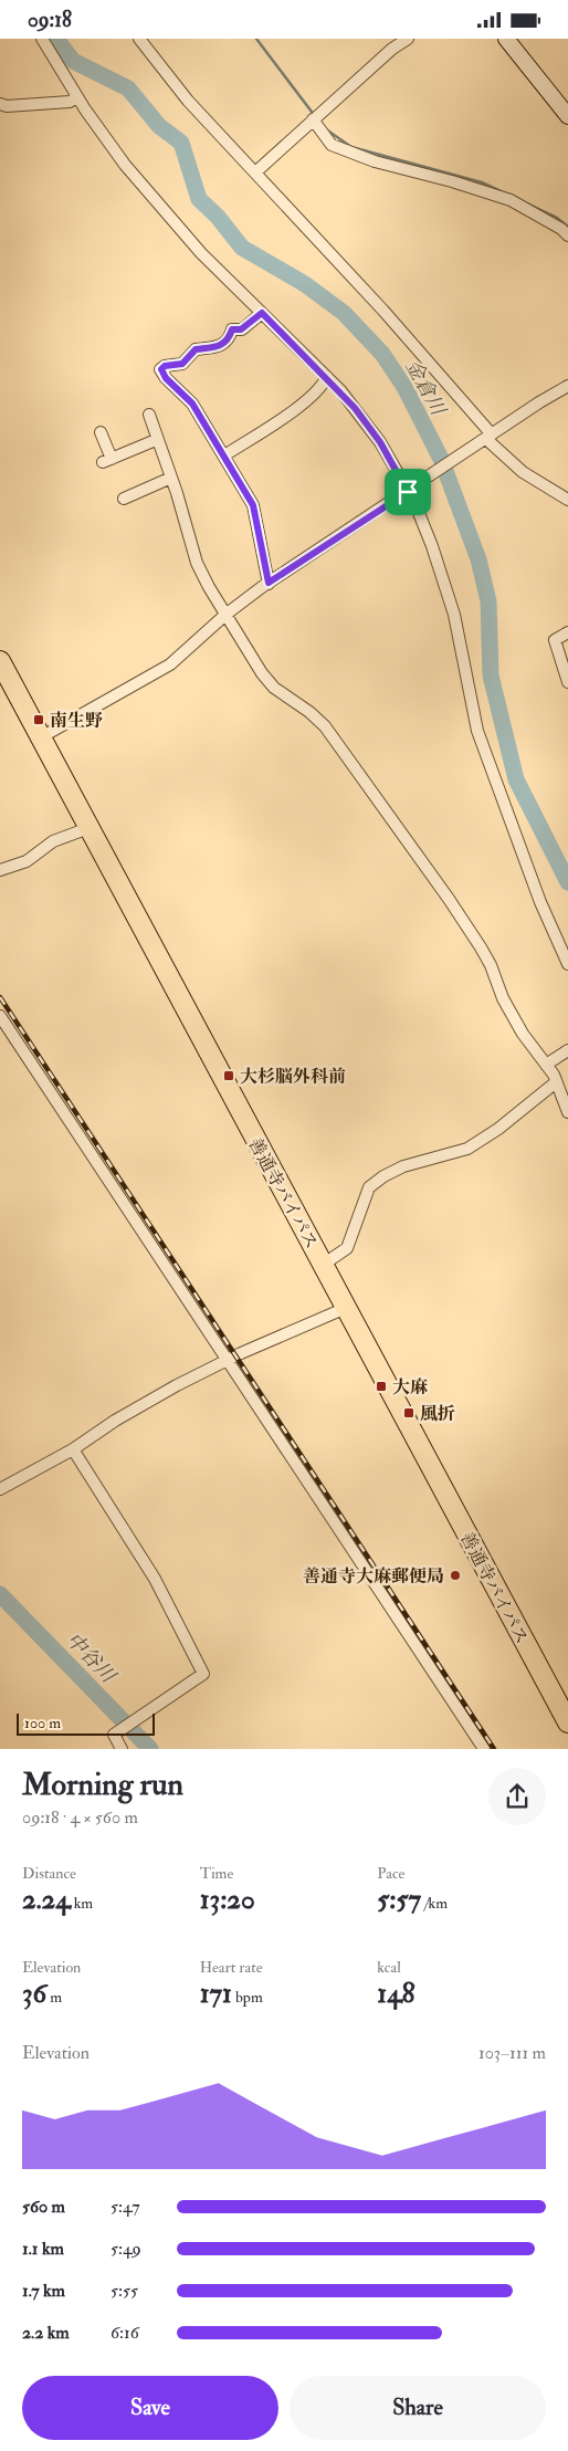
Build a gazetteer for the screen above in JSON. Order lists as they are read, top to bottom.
{
  "streets": {
    "highway": ["善通寺バイパス"]
  },
  "water": ["金倉川", "中谷川"],
  "places": {
    "transit": [
      "南生野",
      "大杉脳外科前",
      "大麻",
      "風折"
    ],
    "other": ["善通寺大麻郵便局"]
  },
  "scale_bar": "100 m",
  "page": {
    "status": "09:18",
    "scale": "100 m",
    "heading": ["Morning run", "09:18 · 4 × 560 m"],
    "stats": [
      ["Distance", "2.24 km"],
      ["Time", "13:20"],
      ["Pace", "5:57 /km"],
      ["Elevation", "36 m"],
      ["Heart rate", "171 bpm"],
      ["kcal", "148"]
    ],
    "chart": ["Elevation", "103–111 m"],
    "list": [
      {
        "name": "560 m",
        "note": "5:47"
      },
      {
        "name": "1.1 km",
        "note": "5:49"
      },
      {
        "name": "1.7 km",
        "note": "5:55"
      },
      {
        "name": "2.2 km",
        "note": "6:16"
      }
    ],
    "buttons": ["Save", "Share"]
  }
}
